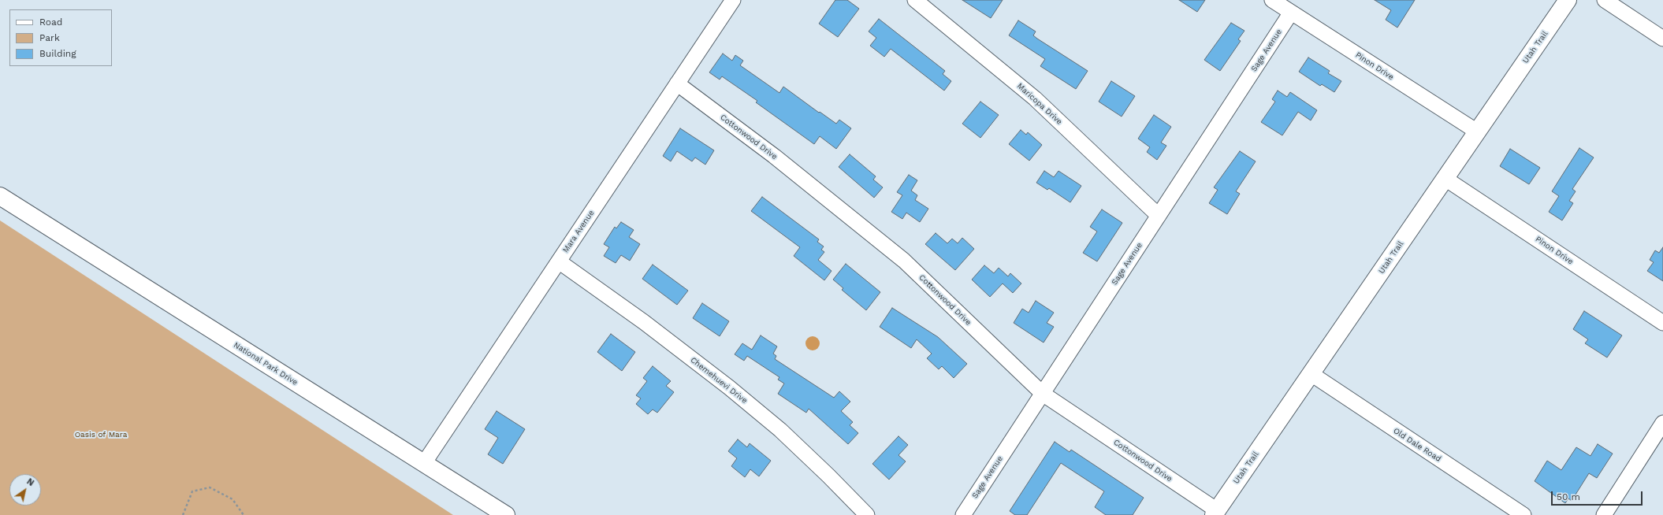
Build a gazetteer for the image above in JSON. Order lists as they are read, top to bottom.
{
  "streets": {
    "street": [
      "Utah Trail",
      "Sage Avenue",
      "Pinon Drive",
      "Maricopa Drive",
      "Cottonwood Drive",
      "Mara Avenue",
      "National Park Drive",
      "Chemehuevi Drive",
      "Old Dale Road"
    ]
  },
  "crossings": [
    ["Utah Trail", "Pinon Drive"],
    ["Utah Trail", "Cottonwood Drive"],
    ["Utah Trail", "Old Dale Road"],
    ["Sage Avenue", "Pinon Drive"],
    ["Sage Avenue", "Maricopa Drive"],
    ["Sage Avenue", "Cottonwood Drive"],
    ["Cottonwood Drive", "Mara Avenue"],
    ["Mara Avenue", "National Park Drive"],
    ["Mara Avenue", "Chemehuevi Drive"]
  ],
  "parks": ["Oasis of Mara"],
  "legend": ["Road", "Park", "Building"],
  "scale_bar": "50 m",
  "north": "top right"
}
